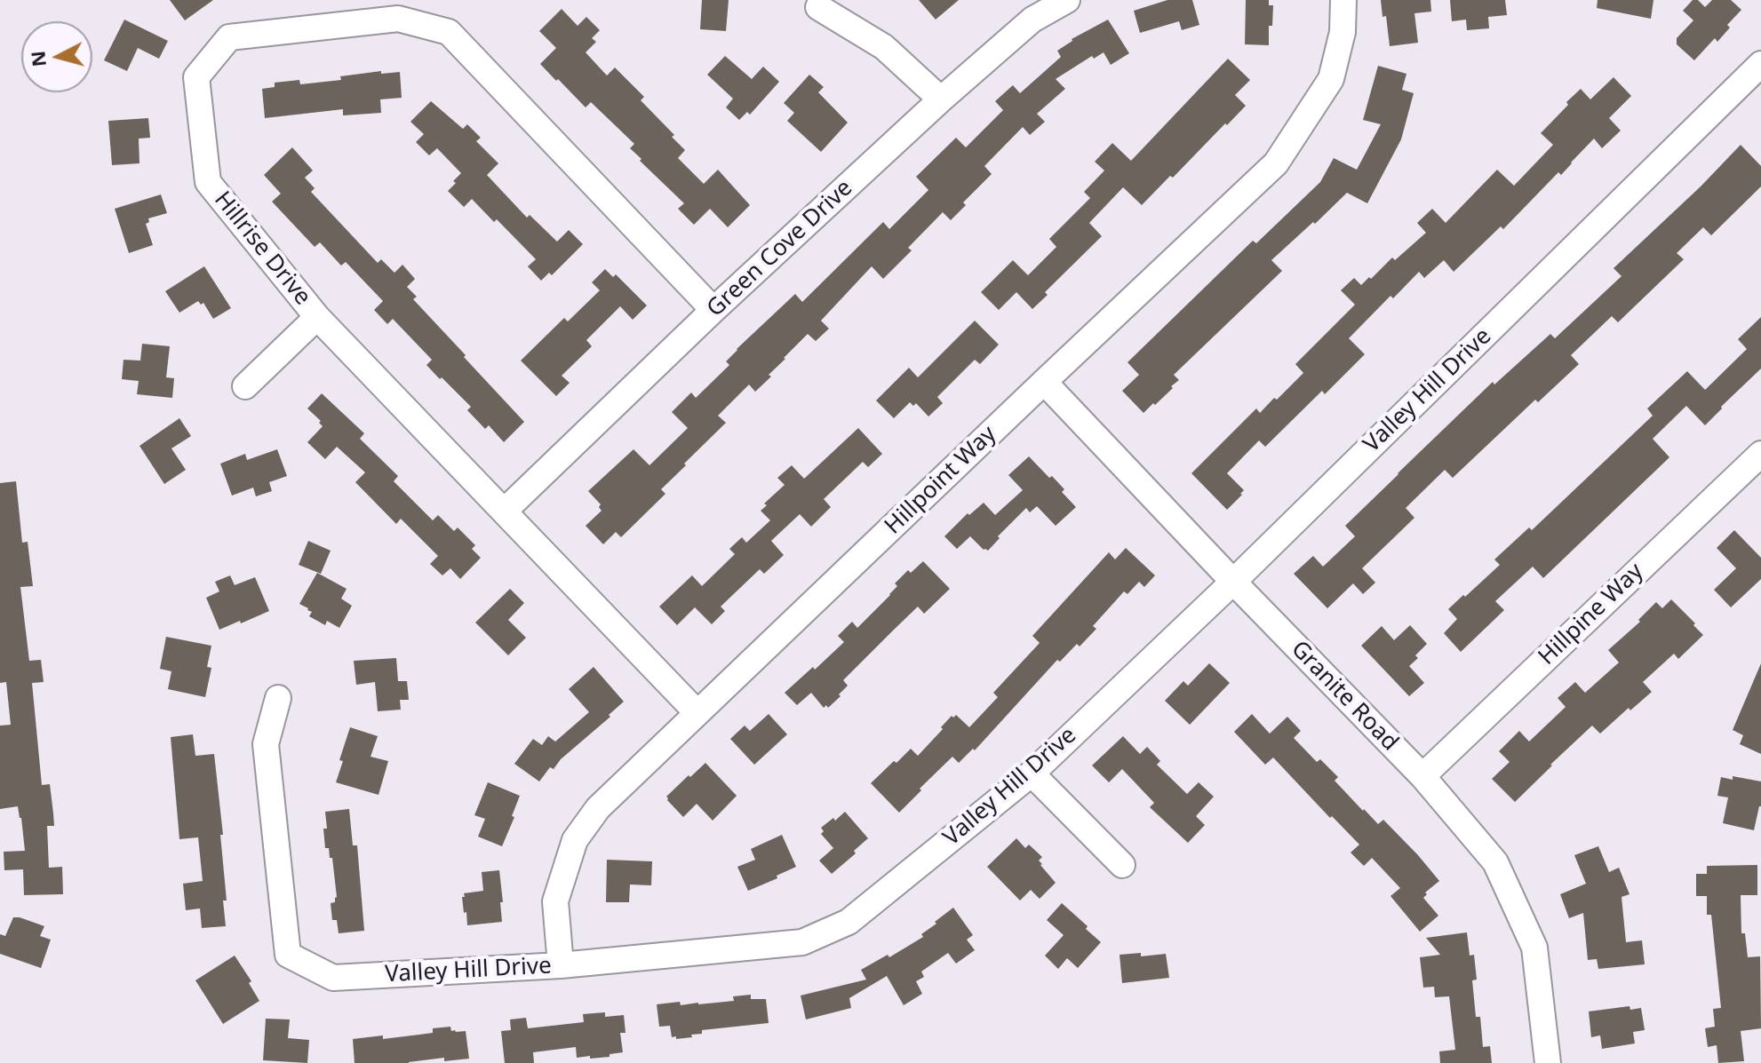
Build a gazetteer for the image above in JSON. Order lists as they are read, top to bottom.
{
  "streets": {
    "street": [
      "Hillrise Drive",
      "Green Cove Drive",
      "Valley Hill Drive",
      "Hillpoint Way",
      "Hillpine Way",
      "Granite Road"
    ]
  },
  "crossings": [
    ["Hillrise Drive", "Green Cove Drive"],
    ["Hillrise Drive", "Hillpoint Way"],
    ["Valley Hill Drive", "Hillpoint Way"],
    ["Valley Hill Drive", "Granite Road"],
    ["Hillpoint Way", "Granite Road"],
    ["Hillpine Way", "Granite Road"]
  ],
  "north": "left"
}
